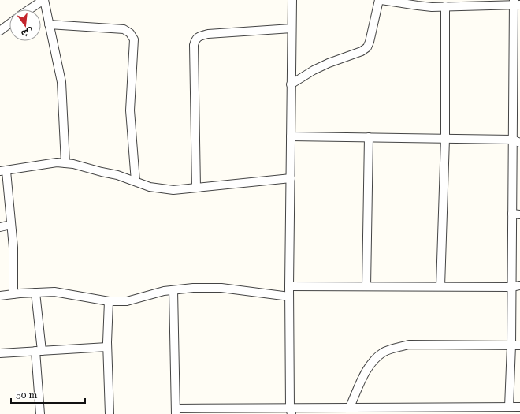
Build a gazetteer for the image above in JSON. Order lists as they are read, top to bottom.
{
  "scale_bar": "50 m",
  "north": "bottom"
}
